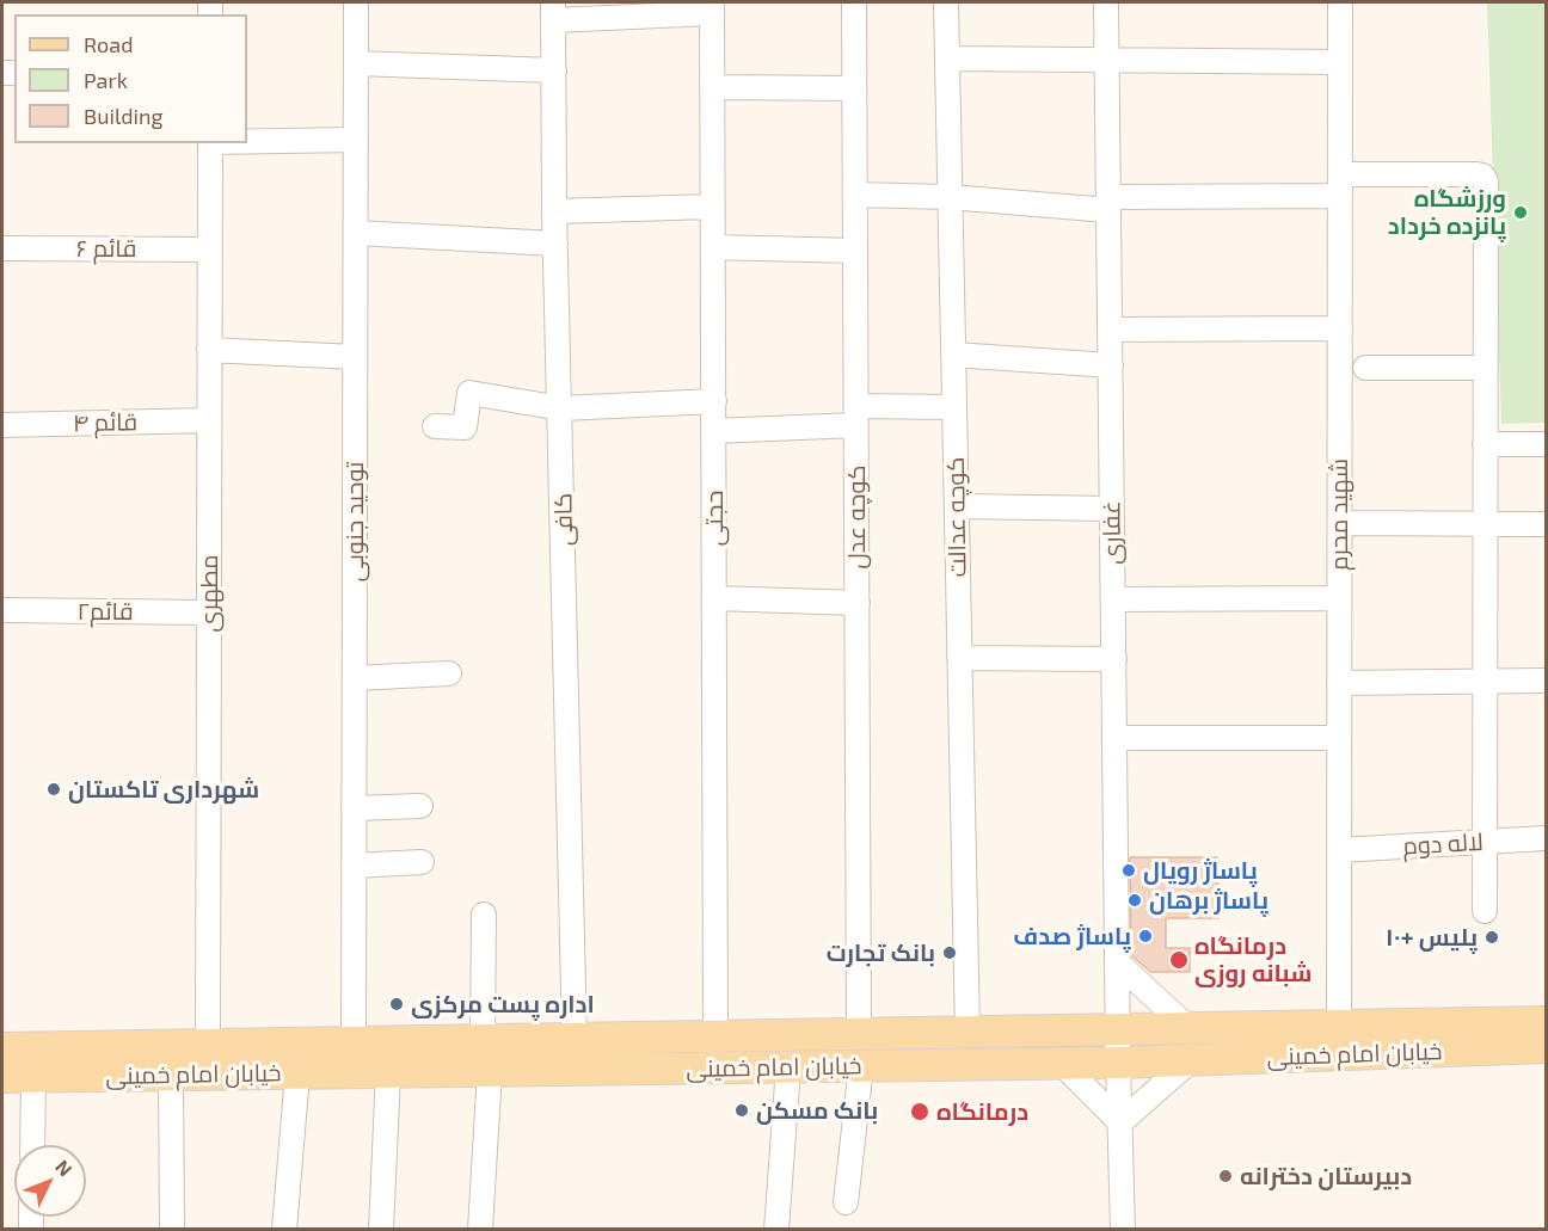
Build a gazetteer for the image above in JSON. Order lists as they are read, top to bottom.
{
  "streets": {
    "main road": ["خیابان امام خمینی"],
    "street": [
      "قائم ۶",
      "قائم ۴",
      "شهید محرم",
      "کوچه عدل",
      "کوچه عدالت",
      "حجتی",
      "کافی",
      "توحید جنوبی",
      "غفاری",
      "مطهری",
      "قائم۲",
      "لاله دوم"
    ]
  },
  "crossings": [
    ["قائم ۶", "مطهری"],
    ["قائم ۴", "مطهری"],
    ["شهید محرم", "لاله دوم"],
    ["شهید محرم", "خیابان امام خمینی"],
    ["کوچه عدل", "خیابان امام خمینی"],
    ["کوچه عدالت", "خیابان امام خمینی"],
    ["حجتی", "خیابان امام خمینی"],
    ["کافی", "خیابان امام خمینی"],
    ["توحید جنوبی", "خیابان امام خمینی"],
    ["غفاری", "خیابان امام خمینی"],
    ["مطهری", "قائم۲"],
    ["مطهری", "خیابان امام خمینی"]
  ],
  "places": [
    "ورزشگاه پانزده خرداد",
    "شهرداری تاکستان",
    "پاساژ رویال",
    "پاساژ برهان",
    "پاساژ صدف",
    "پلیس +۱۰",
    "بانک تجارت",
    "درمانگاه شبانه روزی",
    "اداره پست مرکزی",
    "بانک مسکن",
    "درمانگاه",
    "دبیرستان دخترانه"
  ],
  "legend": ["Road", "Park", "Building"],
  "north": "top right"
}
